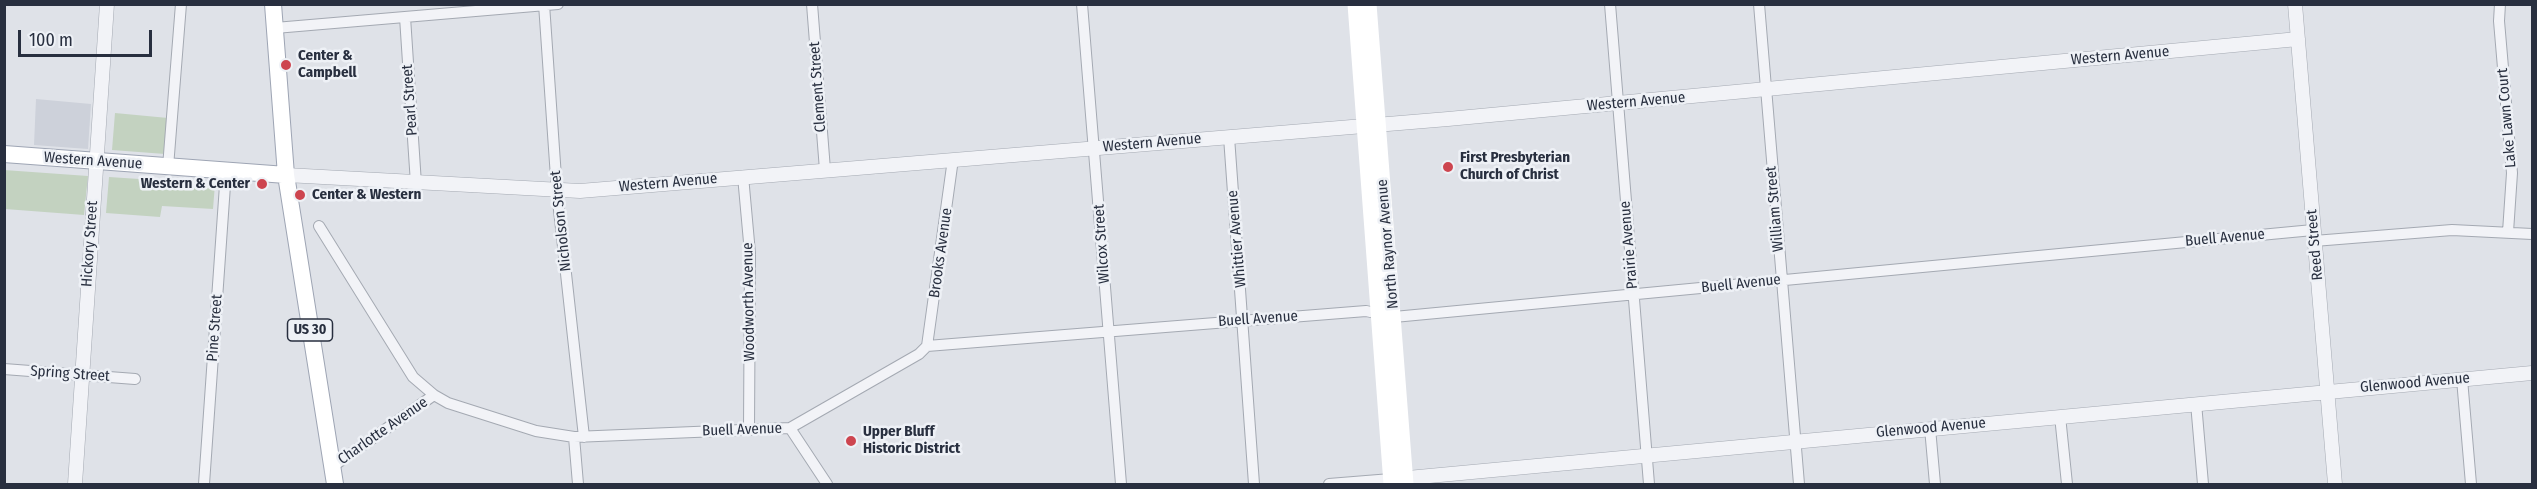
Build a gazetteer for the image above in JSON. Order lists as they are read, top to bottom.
{
  "streets": {
    "main road": ["Western Avenue", "North Raynor Avenue", "US 30"],
    "street": [
      "Clement Street",
      "Pearl Street",
      "Lake Lawn Court",
      "William Street",
      "Nicholson Street",
      "Buell Avenue",
      "Whittier Avenue",
      "Hickory Street",
      "Wilcox Street",
      "Prairie Avenue",
      "Reed Street",
      "Brooks Avenue",
      "Woodworth Avenue",
      "Pine Street",
      "Spring Street",
      "Glenwood Avenue",
      "Charlotte Avenue"
    ]
  },
  "crossings": [
    ["Western Avenue", "Clement Street"],
    ["Western Avenue", "Pearl Street"],
    ["Western Avenue", "William Street"],
    ["Western Avenue", "Nicholson Street"],
    ["Western Avenue", "Whittier Avenue"],
    ["Western Avenue", "Hickory Street"],
    ["Western Avenue", "Wilcox Street"],
    ["Western Avenue", "North Raynor Avenue"],
    ["Western Avenue", "Prairie Avenue"],
    ["Western Avenue", "Reed Street"],
    ["Western Avenue", "Brooks Avenue"],
    ["Western Avenue", "Woodworth Avenue"],
    ["Western Avenue", "Pine Street"],
    ["Western Avenue", "US 30"],
    ["Lake Lawn Court", "Buell Avenue"],
    ["William Street", "Buell Avenue"],
    ["William Street", "Glenwood Avenue"],
    ["Nicholson Street", "Buell Avenue"],
    ["Buell Avenue", "Whittier Avenue"],
    ["Buell Avenue", "Wilcox Street"],
    ["Buell Avenue", "North Raynor Avenue"],
    ["Buell Avenue", "Prairie Avenue"],
    ["Buell Avenue", "Reed Street"],
    ["Buell Avenue", "Brooks Avenue"],
    ["Buell Avenue", "Woodworth Avenue"],
    ["Buell Avenue", "Charlotte Avenue"],
    ["Hickory Street", "Spring Street"],
    ["North Raynor Avenue", "Glenwood Avenue"],
    ["Prairie Avenue", "Glenwood Avenue"],
    ["Reed Street", "Glenwood Avenue"],
    ["US 30", "Charlotte Avenue"]
  ],
  "places": [
    "Center & Campbell",
    "First Presbyterian Church of Christ",
    "Western & Center",
    "Center & Western",
    "Upper Bluff Historic District"
  ],
  "scale_bar": "100 m"
}
